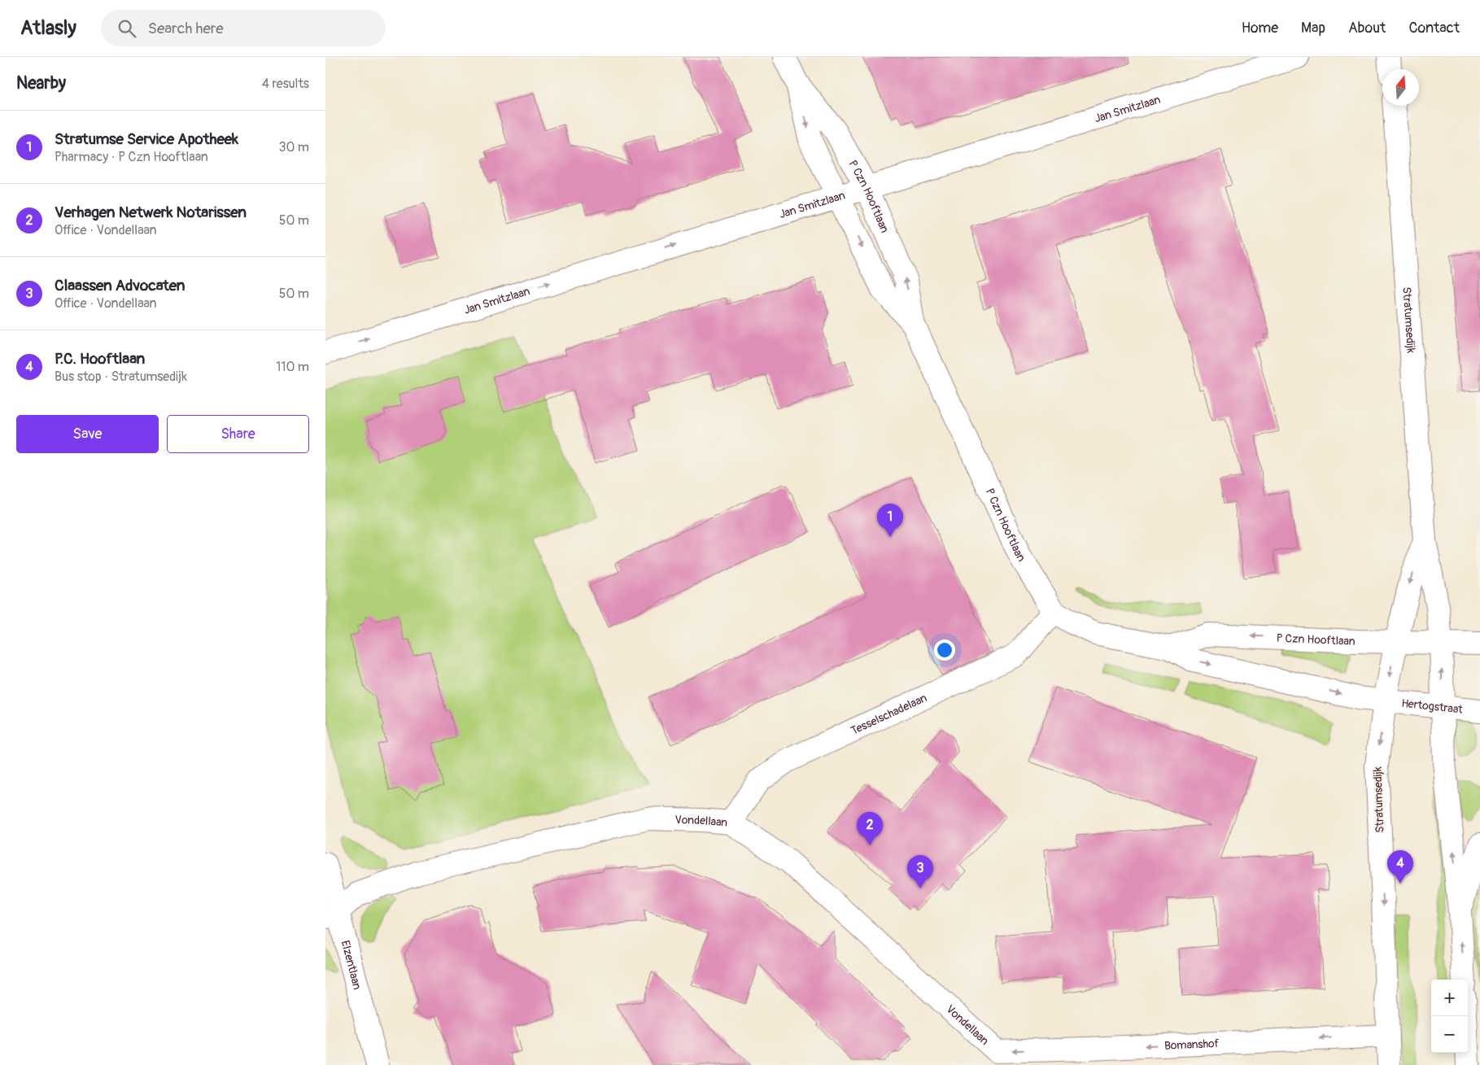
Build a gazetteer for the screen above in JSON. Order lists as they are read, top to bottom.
{
  "streets": {
    "street": [
      "Jan Smitzlaan",
      "P Czn Hooftlaan",
      "Stratumsedijk",
      "Hertogstraat",
      "Tesselschadelaan",
      "Vondellaan",
      "Elzentlaan",
      "Bomanshof"
    ]
  },
  "crossings": [
    ["Jan Smitzlaan", "P Czn Hooftlaan"],
    ["P Czn Hooftlaan", "Stratumsedijk"],
    ["P Czn Hooftlaan", "Hertogstraat"],
    ["P Czn Hooftlaan", "Tesselschadelaan"],
    ["Stratumsedijk", "Hertogstraat"],
    ["Stratumsedijk", "Bomanshof"],
    ["Tesselschadelaan", "Vondellaan"],
    ["Vondellaan", "Elzentlaan"],
    ["Vondellaan", "Bomanshof"]
  ],
  "one_way": ["Jan Smitzlaan", "Bomanshof"],
  "north": "top",
  "page": {
    "header": "Atlasly",
    "search": "Search here",
    "nav": [
      "Home",
      "Map",
      "About",
      "Contact"
    ],
    "heading": ["Nearby", "4 results"],
    "list": [
      {
        "mark": "1",
        "name": "Stratumse Service Apotheek",
        "note": "Pharmacy · P Czn Hooftlaan",
        "value": "30 m"
      },
      {
        "mark": "2",
        "name": "Verhagen Netwerk Notarissen",
        "note": "Office · Vondellaan",
        "value": "50 m"
      },
      {
        "mark": "3",
        "name": "Claassen Advocaten",
        "note": "Office · Vondellaan",
        "value": "50 m"
      },
      {
        "mark": "4",
        "name": "P.C. Hooftlaan",
        "note": "Bus stop · Stratumsedijk",
        "value": "110 m"
      }
    ],
    "buttons": ["Save", "Share"],
    "pins": [
      "1",
      "2",
      "4",
      "3"
    ],
    "map_buttons": ["+", "−"]
  }
}
